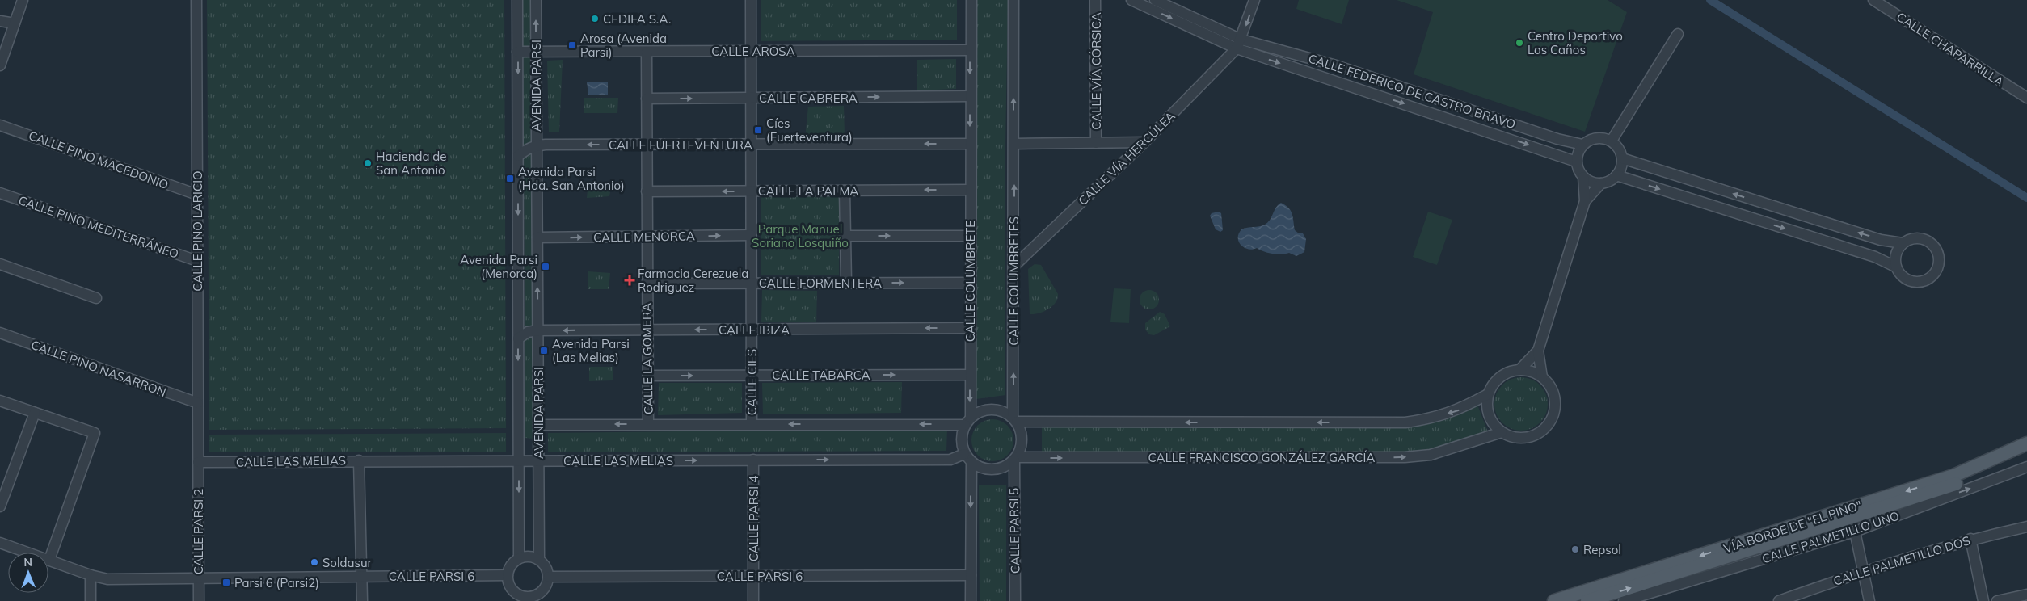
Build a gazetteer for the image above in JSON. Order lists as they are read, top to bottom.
{
  "streets": {
    "main road": ["VÍA BORDE DE \"EL PINO\""],
    "street": [
      "CALLE CHAPARRILLA",
      "CALLE AROSA",
      "CALLE VÍA CÓRSICA",
      "AVENIDA PARSI",
      "CALLE FEDERICO DE CASTRO BRAVO",
      "CALLE CABRERA",
      "CALLE FUERTEVENTURA",
      "CALLE VÍA HERCÚLEA",
      "CALLE PINO MACEDONIO",
      "CALLE LA PALMA",
      "CALLE PINO MEDITERRÁNEO",
      "CALLE PINO LARICIO",
      "CALLE MENORCA",
      "CALLE COLUMBRETE",
      "CALLE COLUMBRETES",
      "CALLE FORMENTERA",
      "CALLE IBIZA",
      "CALLE LA GOMERA",
      "CALLE PINO NASARRON",
      "CALLE TABARCA",
      "CALLE CIES",
      "CALLE FRANCISCO GONZÁLEZ GARCÍA",
      "CALLE LAS MELIAS",
      "CALLE PARSI 4",
      "CALLE PARSI 5",
      "CALLE PARSI 2",
      "CALLE PALMETILLO UNO",
      "CALLE PALMETILLO DOS",
      "CALLE PARSI 6"
    ]
  },
  "crossings": [
    ["CALLE AROSA", "AVENIDA PARSI"],
    ["CALLE AROSA", "CALLE COLUMBRETE"],
    ["CALLE AROSA", "CALLE LA GOMERA"],
    ["CALLE AROSA", "CALLE CIES"],
    ["AVENIDA PARSI", "CALLE FUERTEVENTURA"],
    ["AVENIDA PARSI", "CALLE MENORCA"],
    ["AVENIDA PARSI", "CALLE IBIZA"],
    ["AVENIDA PARSI", "CALLE LAS MELIAS"],
    ["AVENIDA PARSI", "CALLE PARSI 6"],
    ["CALLE FEDERICO DE CASTRO BRAVO", "CALLE VÍA HERCÚLEA"],
    ["CALLE CABRERA", "CALLE COLUMBRETE"],
    ["CALLE CABRERA", "CALLE LA GOMERA"],
    ["CALLE CABRERA", "CALLE CIES"],
    ["CALLE FUERTEVENTURA", "CALLE COLUMBRETE"],
    ["CALLE FUERTEVENTURA", "CALLE LA GOMERA"],
    ["CALLE FUERTEVENTURA", "CALLE CIES"],
    ["CALLE VÍA HERCÚLEA", "CALLE COLUMBRETES"],
    ["CALLE PINO MACEDONIO", "CALLE PINO LARICIO"],
    ["CALLE LA PALMA", "CALLE COLUMBRETE"],
    ["CALLE LA PALMA", "CALLE LA GOMERA"],
    ["CALLE LA PALMA", "CALLE CIES"],
    ["CALLE PINO MEDITERRÁNEO", "CALLE PINO LARICIO"],
    ["CALLE PINO LARICIO", "CALLE PINO NASARRON"],
    ["CALLE PINO LARICIO", "CALLE LAS MELIAS"],
    ["CALLE PINO LARICIO", "CALLE PARSI 2"],
    ["CALLE MENORCA", "CALLE LA GOMERA"],
    ["CALLE MENORCA", "CALLE CIES"],
    ["CALLE COLUMBRETE", "CALLE COLUMBRETES"],
    ["CALLE COLUMBRETE", "CALLE FORMENTERA"],
    ["CALLE COLUMBRETE", "CALLE IBIZA"],
    ["CALLE COLUMBRETE", "CALLE TABARCA"],
    ["CALLE COLUMBRETE", "CALLE FRANCISCO GONZÁLEZ GARCÍA"],
    ["CALLE COLUMBRETE", "CALLE LAS MELIAS"],
    ["CALLE COLUMBRETE", "CALLE PARSI 5"],
    ["CALLE COLUMBRETES", "CALLE FRANCISCO GONZÁLEZ GARCÍA"],
    ["CALLE COLUMBRETES", "CALLE LAS MELIAS"],
    ["CALLE COLUMBRETES", "CALLE PARSI 5"],
    ["CALLE FORMENTERA", "CALLE LA GOMERA"],
    ["CALLE FORMENTERA", "CALLE CIES"],
    ["CALLE IBIZA", "CALLE LA GOMERA"],
    ["CALLE IBIZA", "CALLE CIES"],
    ["CALLE LA GOMERA", "CALLE TABARCA"],
    ["CALLE TABARCA", "CALLE CIES"],
    ["CALLE FRANCISCO GONZÁLEZ GARCÍA", "CALLE LAS MELIAS"],
    ["CALLE FRANCISCO GONZÁLEZ GARCÍA", "CALLE PARSI 5"],
    ["CALLE LAS MELIAS", "CALLE PARSI 4"],
    ["CALLE LAS MELIAS", "CALLE PARSI 5"],
    ["CALLE LAS MELIAS", "CALLE PARSI 2"],
    ["CALLE PARSI 4", "CALLE PARSI 6"],
    ["CALLE PARSI 2", "CALLE PARSI 6"]
  ],
  "one_way": [
    "CALLE CABRERA",
    "CALLE FUERTEVENTURA",
    "CALLE MENORCA",
    "CALLE COLUMBRETES",
    "CALLE IBIZA",
    "CALLE PALMETILLO UNO"
  ],
  "parks": ["Parque Manuel Soriano Losquiño"],
  "places": {
    "other": [
      "CEDIFA S.A.",
      "Centro Deportivo Los Caños",
      "Hacienda de San Antonio",
      "Repsol",
      "Soldasur"
    ],
    "transit": [
      "Arosa (Avenida Parsi)",
      "Cíes (Fuerteventura)",
      "Avenida Parsi (Hda. San Antonio)",
      "Avenida Parsi (Menorca)",
      "Avenida Parsi (Las Melias)",
      "Parsi 6 (Parsi2)"
    ],
    "health": ["Farmacia Cerezuela Rodriguez"]
  },
  "north": "top"
}
